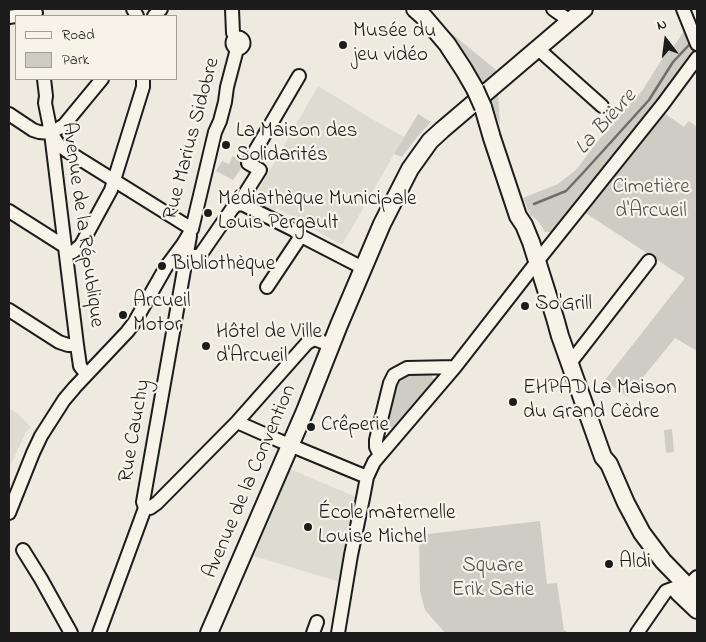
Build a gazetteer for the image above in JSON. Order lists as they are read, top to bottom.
{
  "streets": {
    "main road": ["Avenue de la Convention"],
    "street": ["Rue Marius Sidobre", "Avenue de la République", "Rue Cauchy"]
  },
  "crossings": [
    ["Rue Marius Sidobre", "Avenue de la République"],
    ["Rue Marius Sidobre", "Rue Cauchy"]
  ],
  "water": ["La Bièvre"],
  "parks": ["Cimetière d'Arcueil", "Square Erik Satie"],
  "places": [
    "Musée du jeu vidéo",
    "La Maison des Solidarités",
    "Médiathèque Municipale Louis Pergault",
    "Bibliothèque",
    "So'Grill",
    "Arcueil Motor",
    "Hôtel de Ville d'Arcueil",
    "EHPAD La Maison du Grand Cèdre",
    "Crêperie",
    "École maternelle Louise Michel",
    "Aldi"
  ],
  "legend": ["Road", "Park"],
  "north": "top"
}
